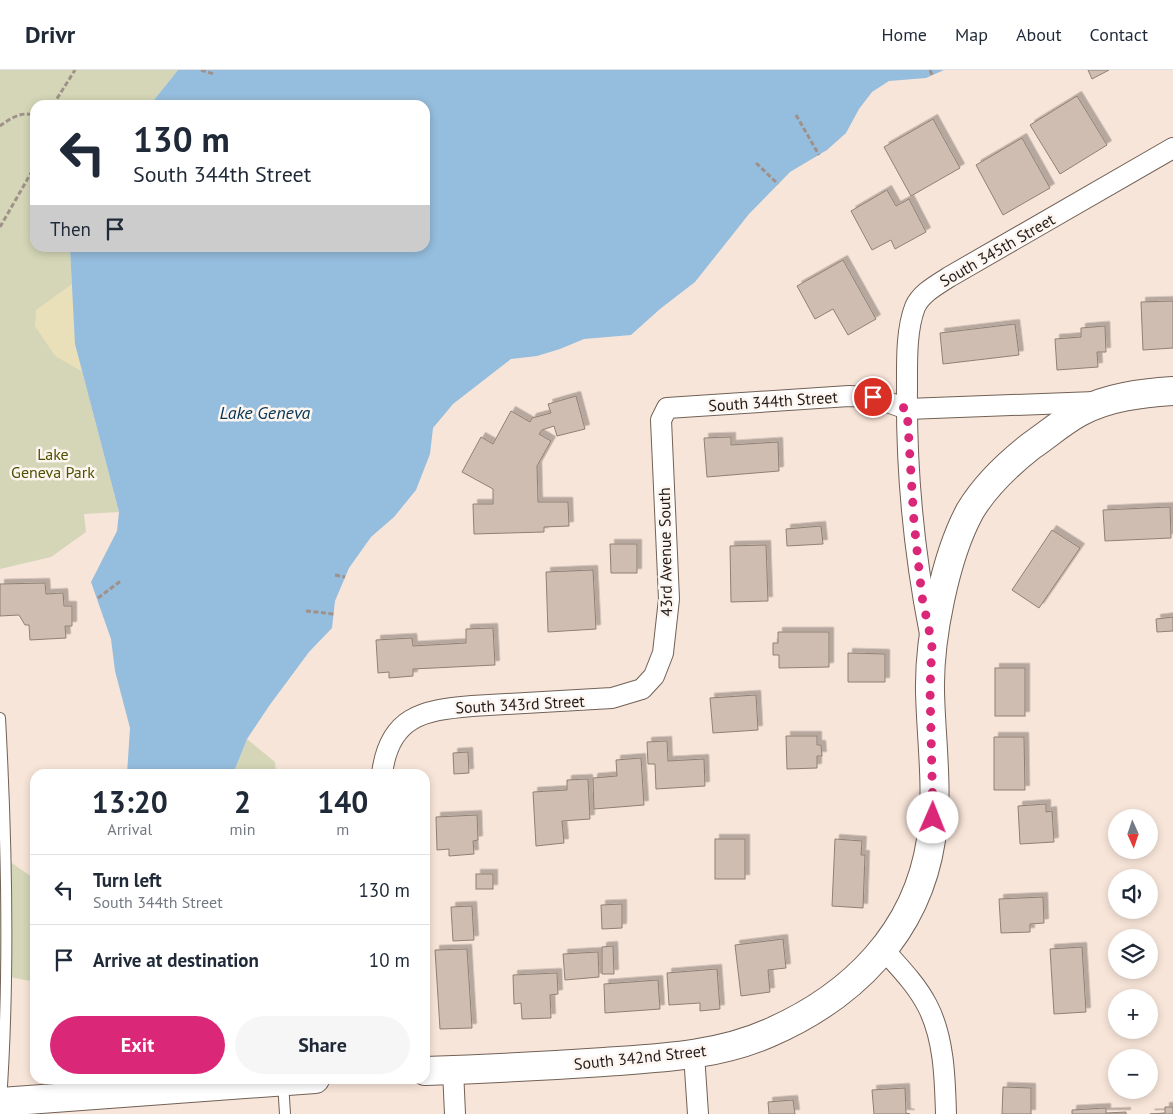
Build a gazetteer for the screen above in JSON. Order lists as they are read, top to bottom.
{
  "streets": {
    "street": [
      "South 345th Street",
      "South 344th Street",
      "43rd Avenue South",
      "South 343rd Street",
      "South 342nd Street"
    ]
  },
  "crossings": [
    ["South 345th Street", "South 344th Street"],
    ["South 345th Street", "South 342nd Street"],
    ["South 344th Street", "43rd Avenue South"],
    ["South 344th Street", "South 342nd Street"],
    ["43rd Avenue South", "South 343rd Street"]
  ],
  "water": ["Lake Geneva"],
  "parks": ["Lake Geneva Park"],
  "north": "bottom",
  "page": {
    "header": "Drivr",
    "nav": [
      "Home",
      "Map",
      "About",
      "Contact"
    ],
    "turn": ["130 m", "South 344th Street"],
    "then": "Then",
    "eta": [
      "13:20",
      "Arrival",
      "2",
      "min",
      "140",
      "m"
    ],
    "map_buttons": ["+", "−"],
    "list": [
      {
        "name": "Turn left",
        "note": "South 344th Street",
        "value": "130 m"
      },
      {
        "name": "Arrive at destination",
        "value": "10 m"
      }
    ],
    "buttons": ["Exit", "Share"]
  }
}
